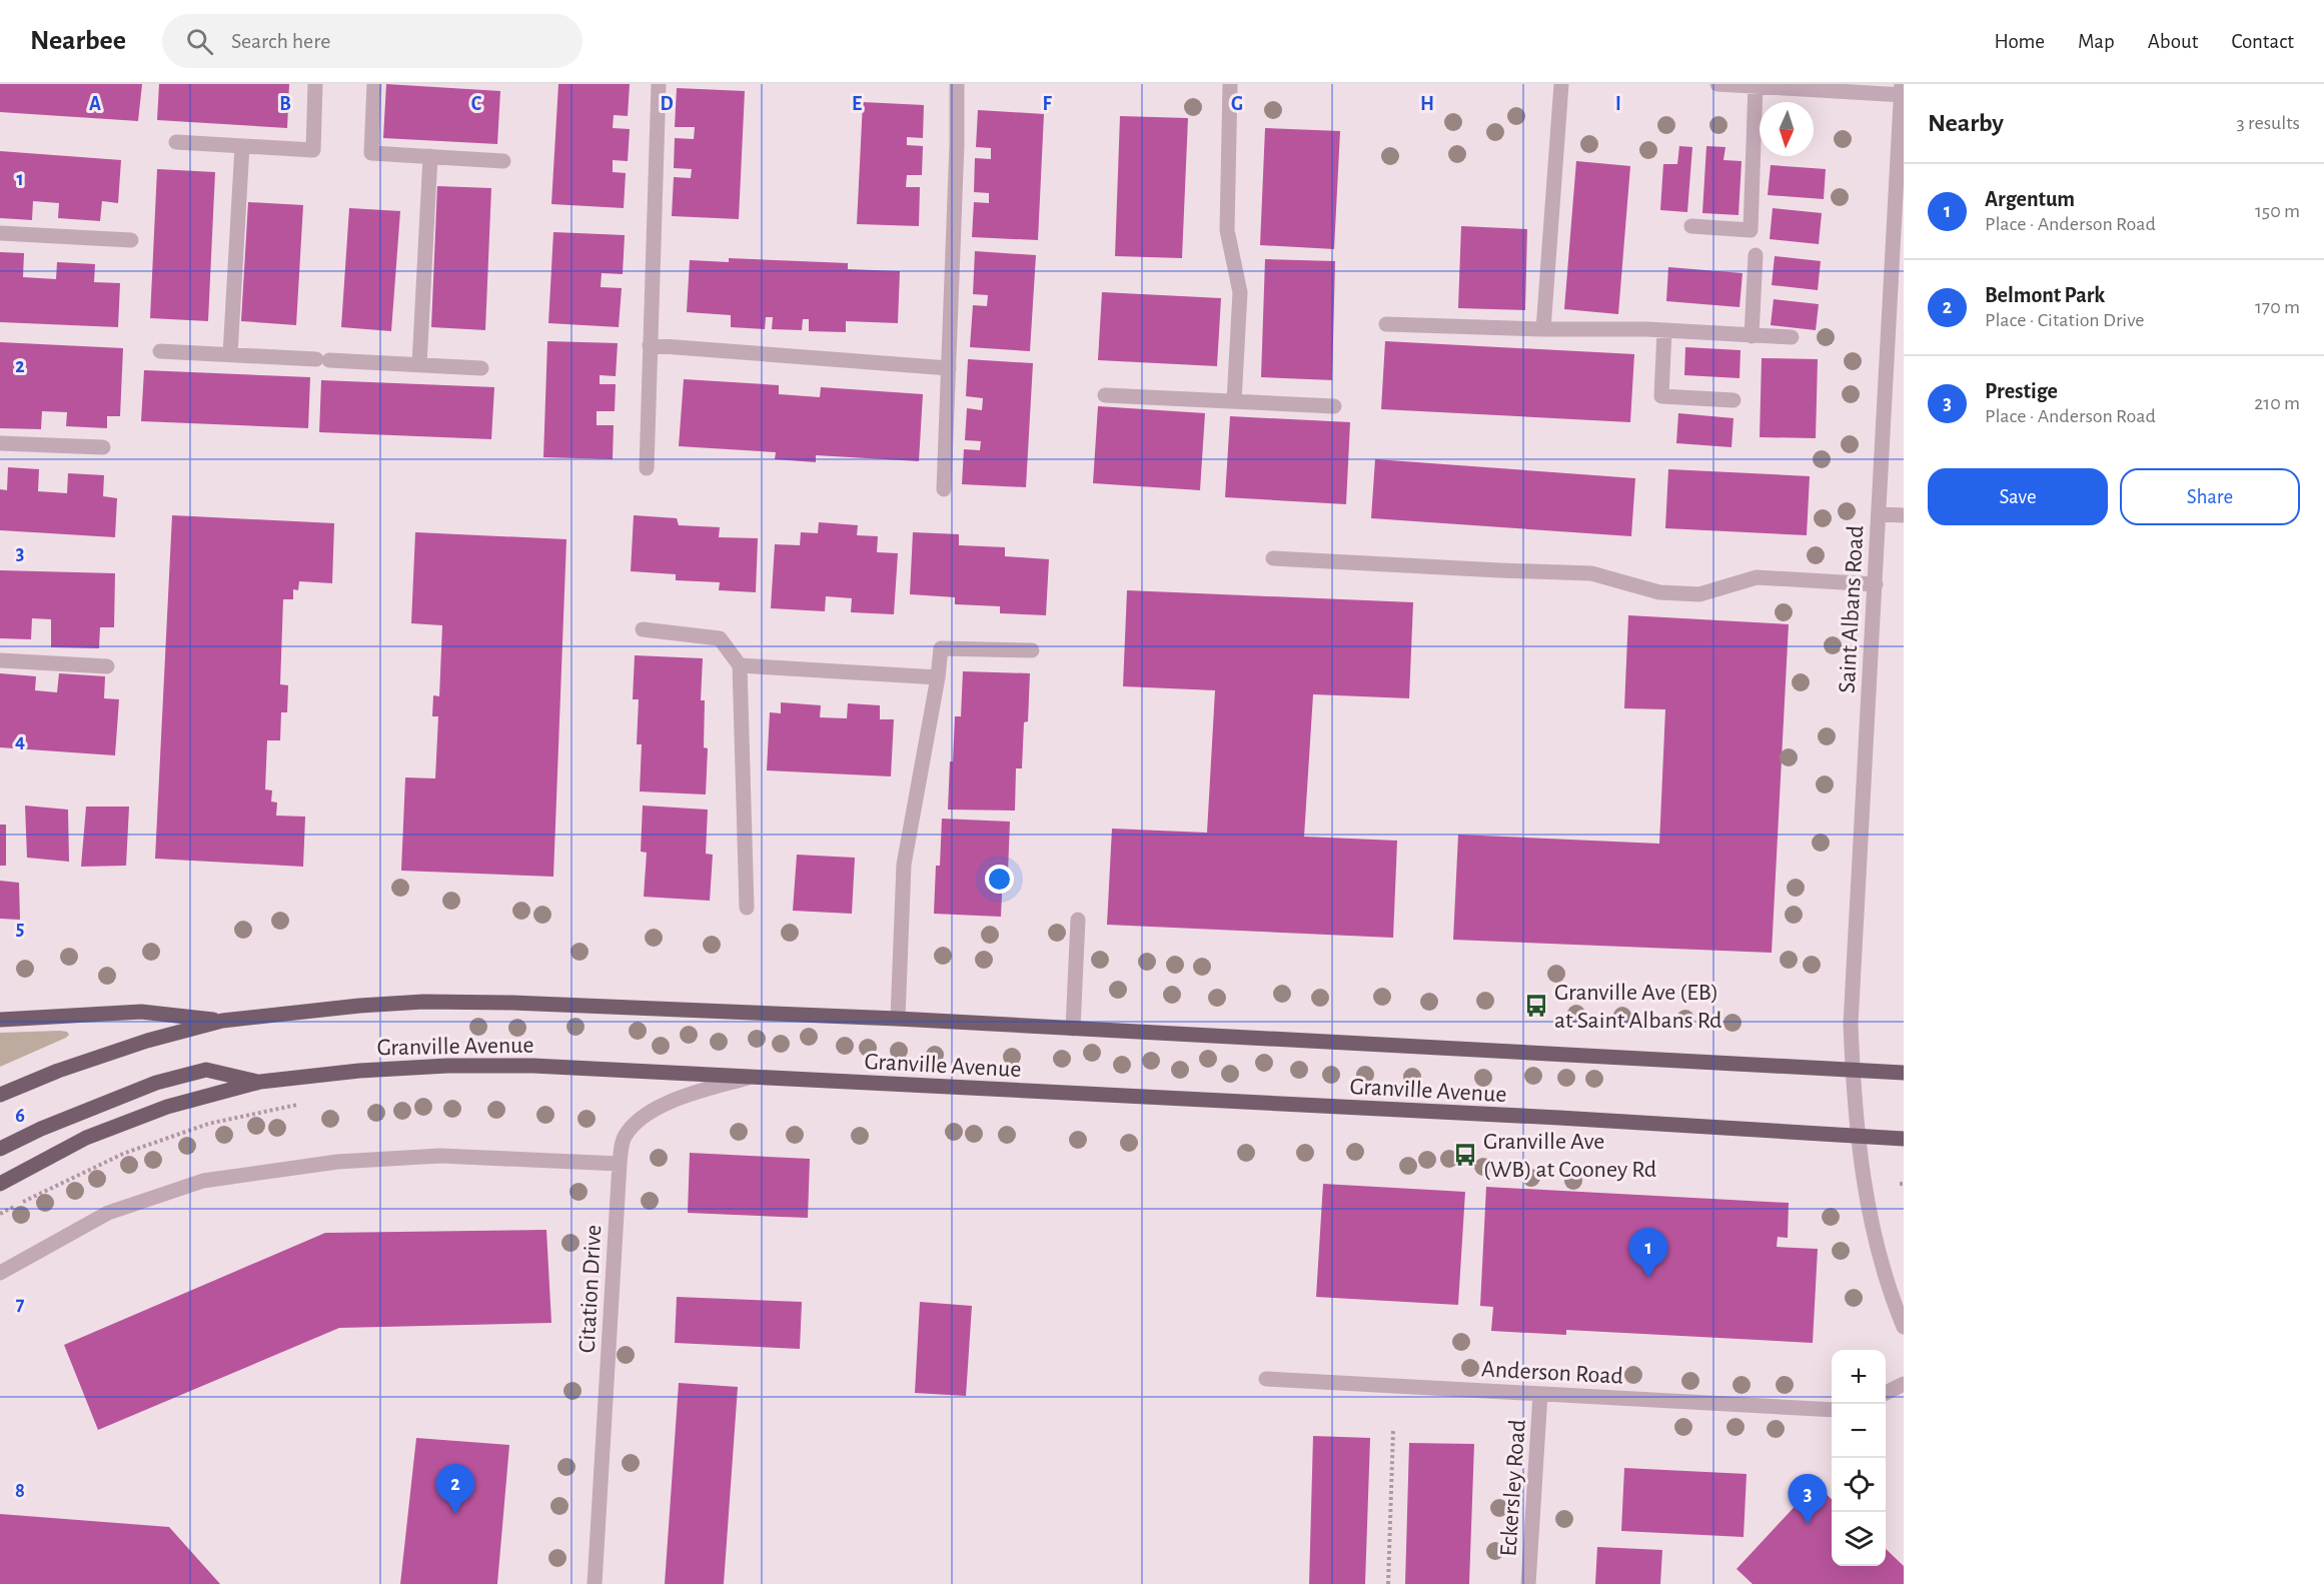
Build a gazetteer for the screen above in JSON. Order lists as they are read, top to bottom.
{
  "streets": {
    "main road": ["Granville Avenue"],
    "street": [
      "Saint Albans Road",
      "Citation Drive",
      "Anderson Road",
      "Eckersley Road"
    ]
  },
  "crossings": [
    ["Saint Albans Road", "Granville Avenue"],
    ["Granville Avenue", "Citation Drive"],
    ["Anderson Road", "Eckersley Road"]
  ],
  "places": {
    "bus stop": ["Granville Ave (EB) at Saint Albans Rd", "Granville Ave (WB) at Cooney Rd"]
  },
  "north": "bottom",
  "page": {
    "header": "Nearbee",
    "search": "Search here",
    "nav": [
      "Home",
      "Map",
      "About",
      "Contact"
    ],
    "heading": ["Nearby", "3 results"],
    "list": [
      {
        "mark": "1",
        "name": "Argentum",
        "note": "Place · Anderson Road",
        "value": "150 m"
      },
      {
        "mark": "2",
        "name": "Belmont Park",
        "note": "Place · Citation Drive",
        "value": "170 m"
      },
      {
        "mark": "3",
        "name": "Prestige",
        "note": "Place · Anderson Road",
        "value": "210 m"
      }
    ],
    "buttons": ["Save", "Share"],
    "pins": ["1", "2", "3"],
    "map_buttons": ["+", "−"]
  },
  "grid": {
    "columns": [
      "A",
      "B",
      "C",
      "D",
      "E",
      "F",
      "G",
      "H",
      "I"
    ],
    "rows": [
      "1",
      "2",
      "3",
      "4",
      "5",
      "6",
      "7",
      "8"
    ]
  }
}
